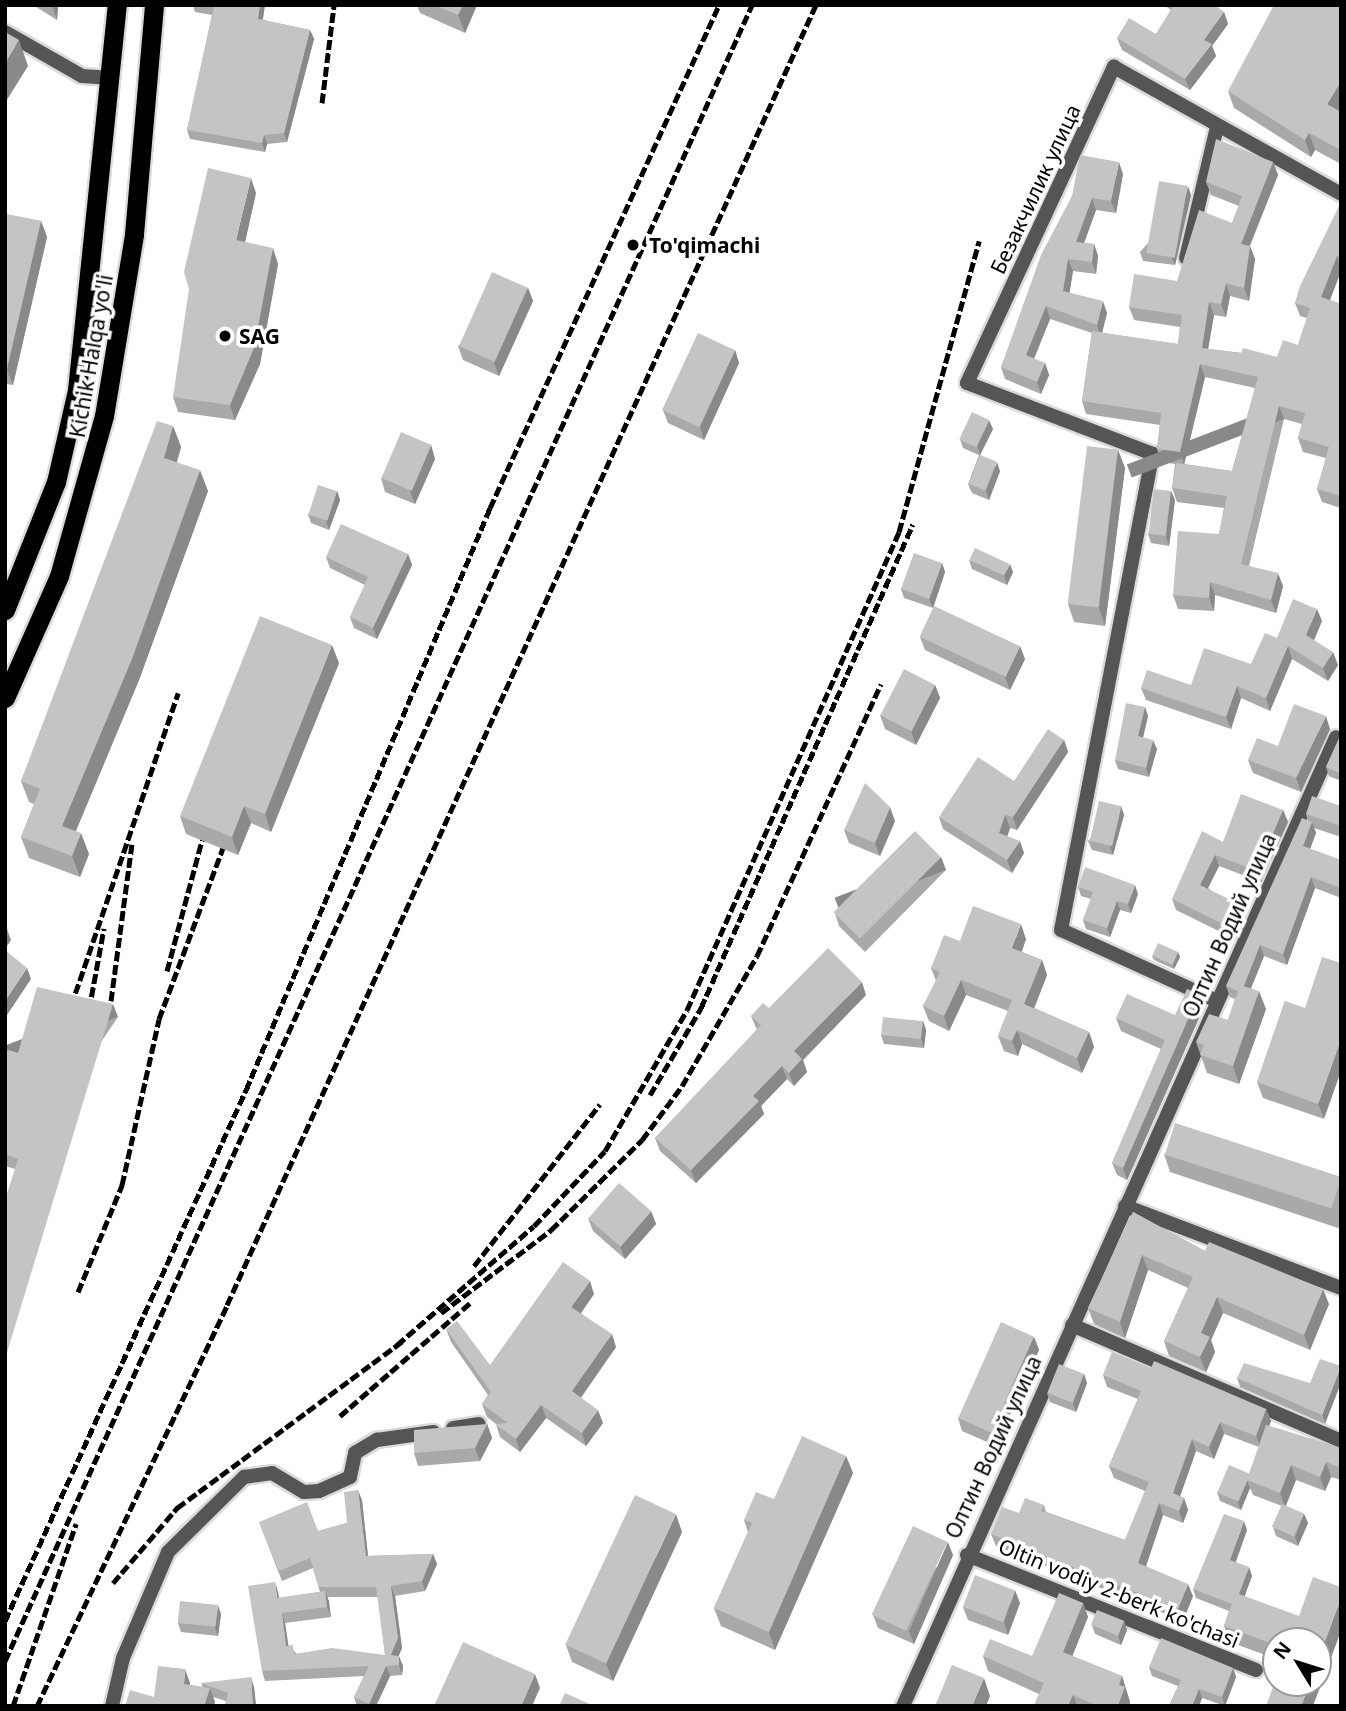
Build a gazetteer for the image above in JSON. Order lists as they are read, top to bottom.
{
  "streets": {
    "highway": ["Kichik Halqa yo'li"],
    "street": ["Безакчилик улица", "Олтин Водий улица", "Oltin vodiy 2-berk ko'chasi"]
  },
  "crossings": [
    ["Безакчилик улица", "Олтин Водий улица"],
    ["Олтин Водий улица", "Oltin vodiy 2-berk ko'chasi"]
  ],
  "places": ["To'qimachi", "SAG"],
  "north": "top left"
}
